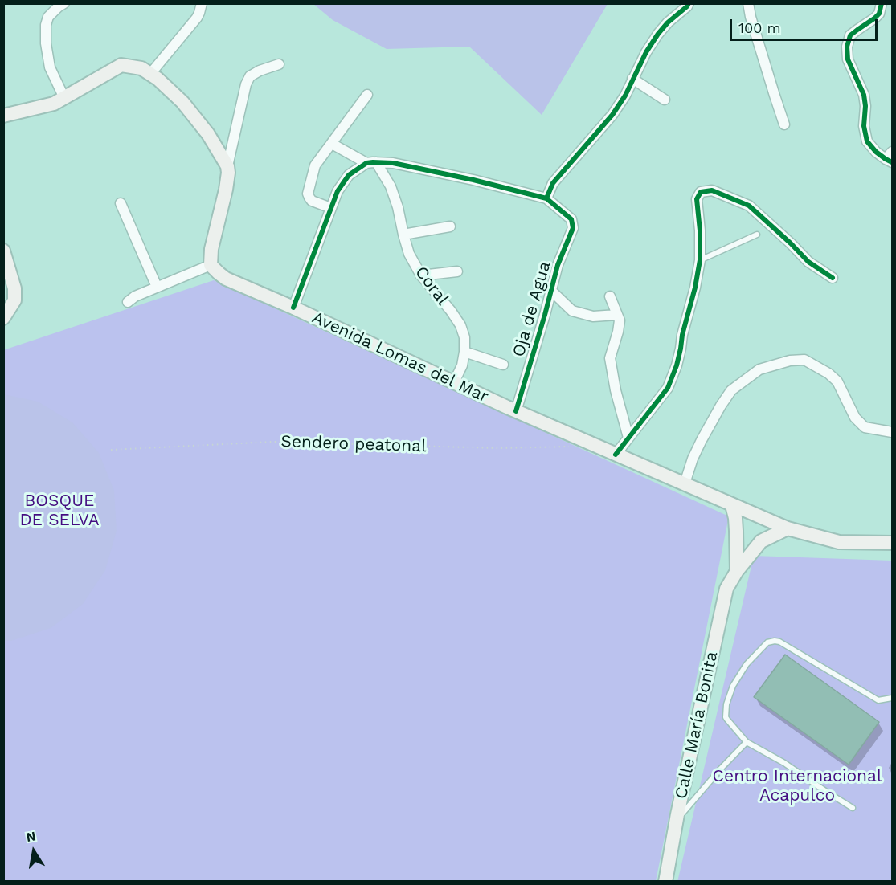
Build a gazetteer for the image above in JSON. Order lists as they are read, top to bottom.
{
  "streets": {
    "main road": ["Avenida Lomas del Mar", "Calle María Bonita"],
    "street": ["Coral", "Oja de Agua"],
    "path": ["Sendero peatonal"]
  },
  "crossings": [
    ["Coral", "Avenida Lomas del Mar"],
    ["Oja de Agua", "Avenida Lomas del Mar"],
    ["Avenida Lomas del Mar", "Calle María Bonita"]
  ],
  "parks": ["BOSQUE DE SELVA", "Centro Internacional Acapulco"],
  "scale_bar": "100 m",
  "north": "top"
}
